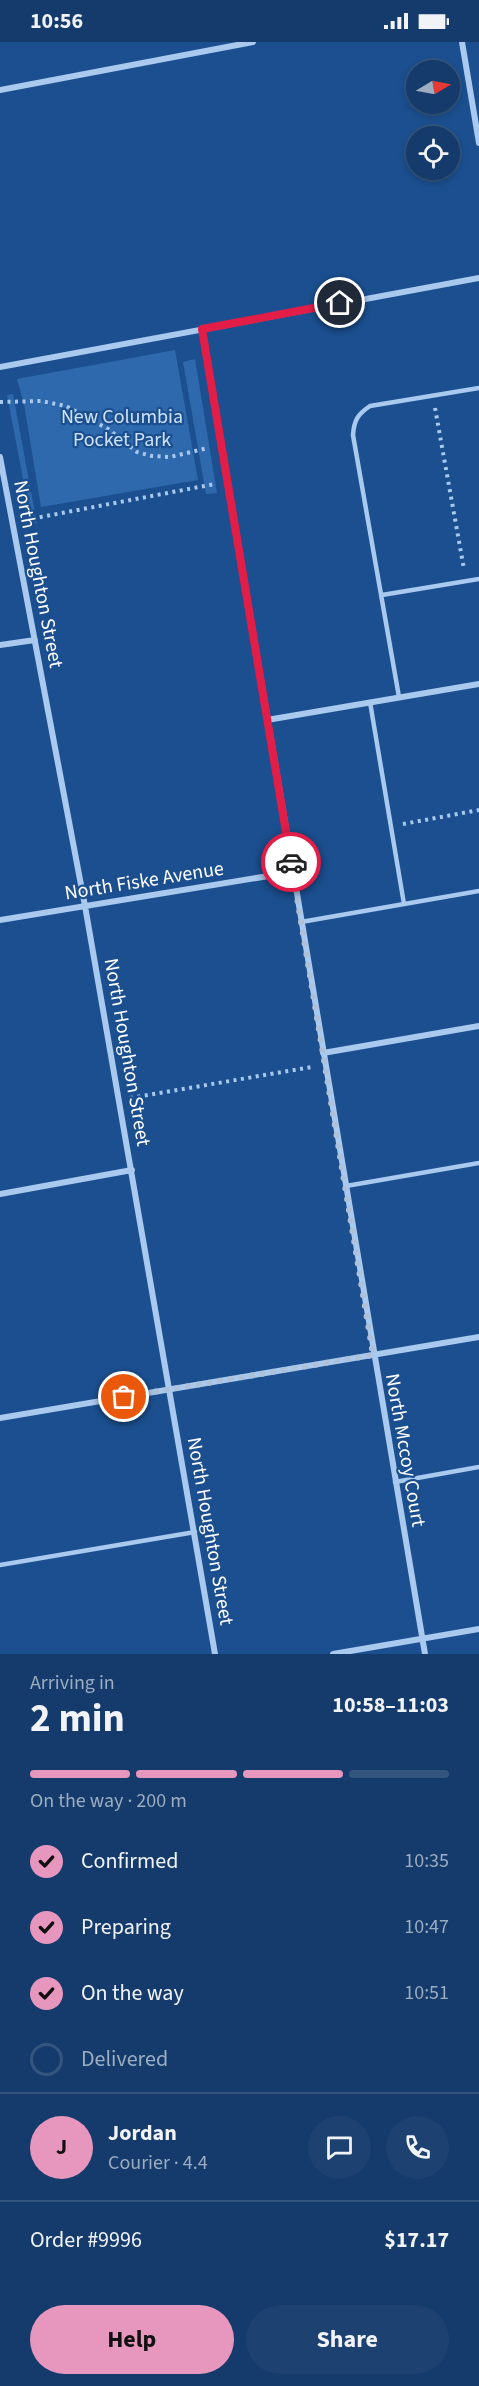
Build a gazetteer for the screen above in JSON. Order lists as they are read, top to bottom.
{
  "streets": {
    "street": ["North Houghton Street", "North Fiske Avenue", "North Mccoy Court"]
  },
  "crossings": [
    ["North Houghton Street", "North Fiske Avenue"],
    ["North Fiske Avenue", "North Mccoy Court"]
  ],
  "parks": ["New Columbia Pocket Park"],
  "north": "right",
  "page": {
    "status": "10:56",
    "heading": ["2 min", "Arriving in", "10:58–11:03"],
    "panel": [
      "Jordan",
      "Courier · 4.4",
      "Order #9996",
      "$17.17"
    ],
    "bar": "On the way · 200 m",
    "list": [
      ["Confirmed", "10:35"],
      ["Preparing", "10:47"],
      ["On the way", "10:51"],
      "Delivered"
    ],
    "round": "J",
    "buttons": ["Help", "Share"]
  }
}
